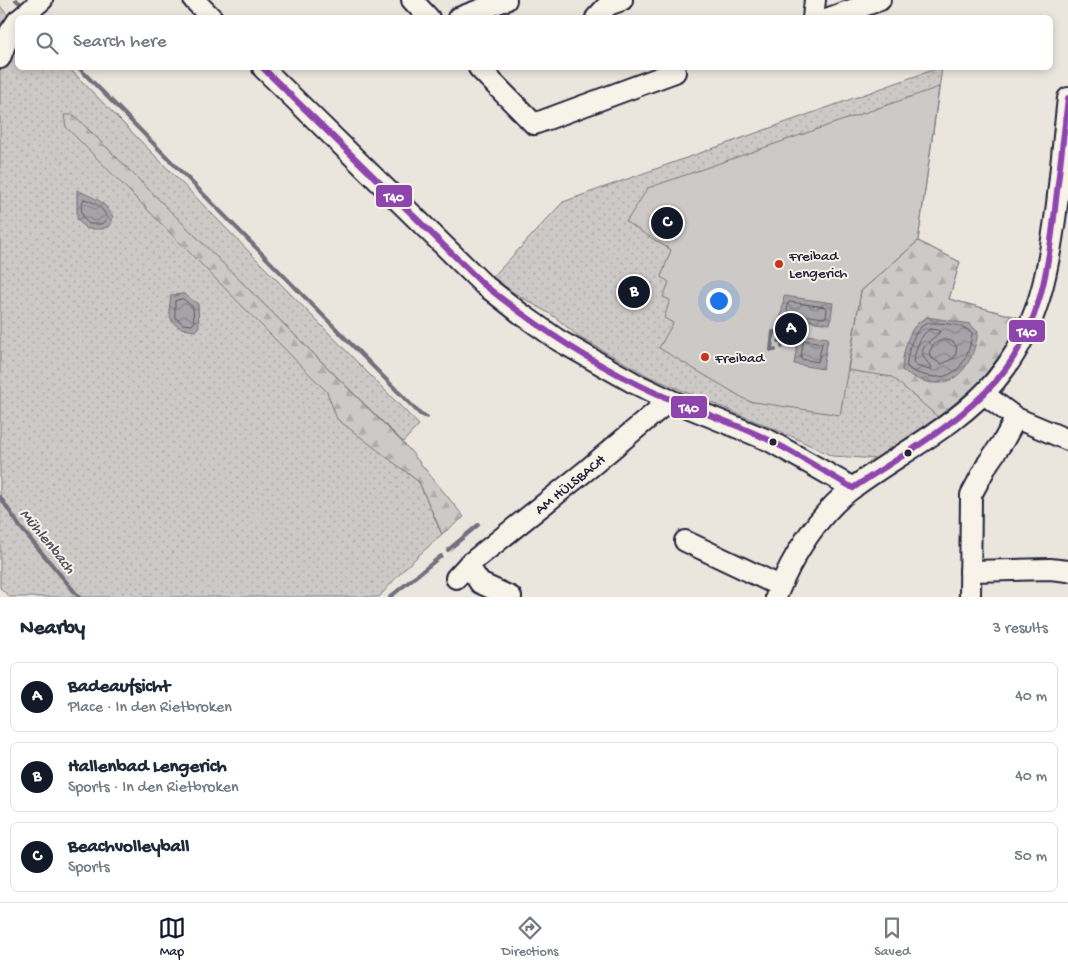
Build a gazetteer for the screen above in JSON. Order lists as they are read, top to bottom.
{
  "streets": {
    "street": ["AM HÜLSBACH"]
  },
  "water": ["Mühlenbach"],
  "places": ["Freibad Lengerich", "Freibad"],
  "lines": ["transit line T40"],
  "page": {
    "search": "Search here",
    "pins": ["C", "B", "A"],
    "heading": ["Nearby", "3 results"],
    "list": [
      {
        "mark": "A",
        "name": "Badeaufsicht",
        "note": "Place · In den Rietbroken",
        "value": "40 m"
      },
      {
        "mark": "B",
        "name": "Hallenbad Lengerich",
        "note": "Sports · In den Rietbroken",
        "value": "40 m"
      },
      {
        "mark": "C",
        "name": "Beachvolleyball",
        "note": "Sports",
        "value": "50 m"
      }
    ],
    "nav": ["Map", "Directions", "Saved"]
  }
}
